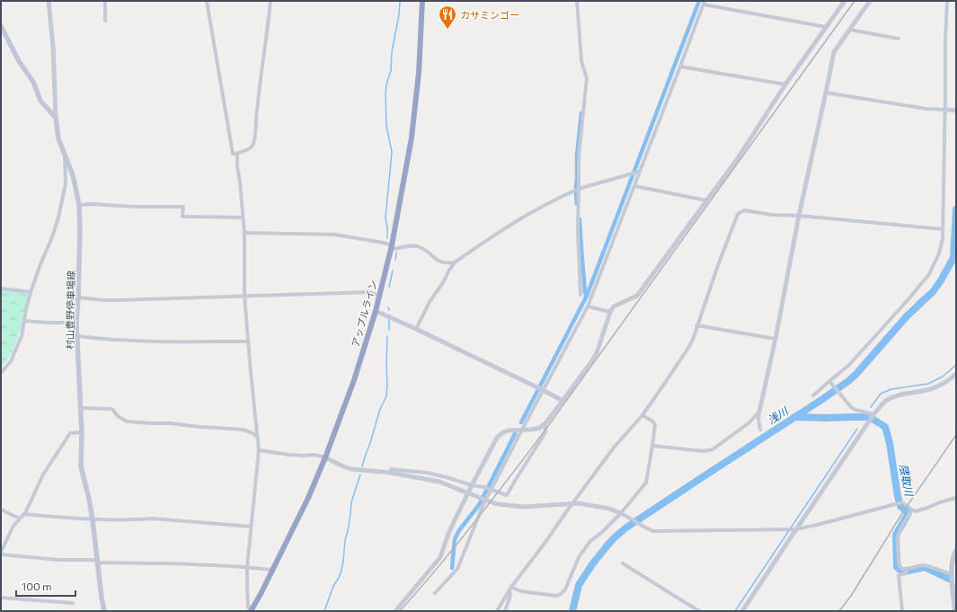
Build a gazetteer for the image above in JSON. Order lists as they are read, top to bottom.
{
  "streets": {
    "highway": ["アップルライン"],
    "main road": ["村山豊野停車場線"]
  },
  "water": ["浅川", "隈取川"],
  "places": {
    "restaurant": ["カサミンゴー"]
  },
  "scale_bar": "100 m"
}
